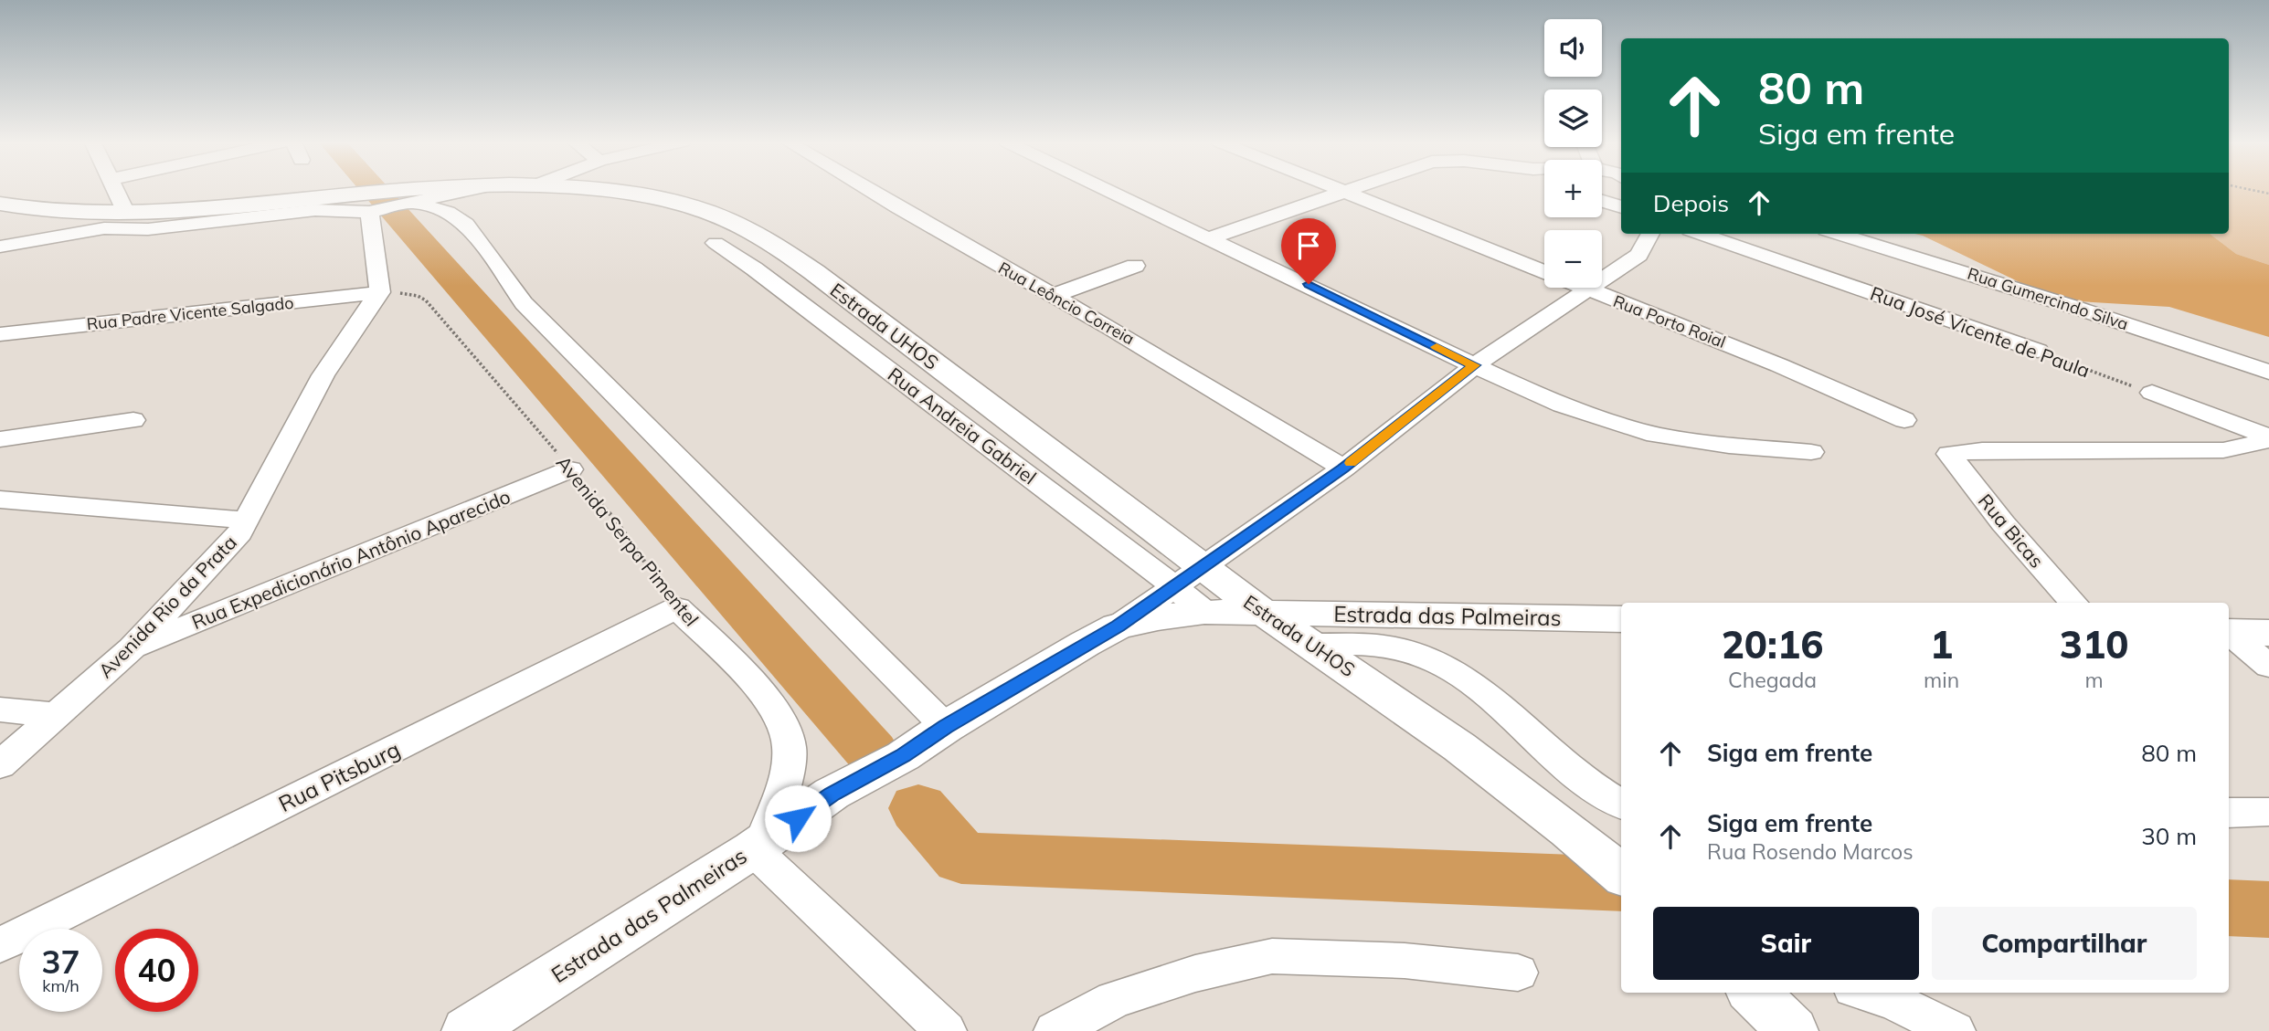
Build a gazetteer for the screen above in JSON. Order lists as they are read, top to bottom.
{
  "streets": {
    "street": [
      "Rua Gumercindo Silva",
      "Rua Leôncio Correia",
      "Rua Padre Vicente Salgado",
      "Rua Porto Roial",
      "Estrada UHOS",
      "Rua José Vicente de Paula",
      "Rua Andreia Gabriel",
      "Rua Bicas",
      "Avenida Serpa Pimentel",
      "Rua Expedicionário Antônio Aparecido",
      "Avenida Rio da Prata",
      "Estrada das Palmeiras",
      "Rua Pitsburg"
    ]
  },
  "crossings": [
    ["Rua Padre Vicente Salgado", "Avenida Serpa Pimentel"],
    ["Rua Padre Vicente Salgado", "Avenida Rio da Prata"],
    ["Estrada UHOS", "Estrada das Palmeiras"],
    ["Rua Andreia Gabriel", "Estrada das Palmeiras"],
    ["Avenida Serpa Pimentel", "Rua Expedicionário Antônio Aparecido"],
    ["Avenida Serpa Pimentel", "Avenida Rio da Prata"],
    ["Avenida Serpa Pimentel", "Estrada das Palmeiras"],
    ["Avenida Serpa Pimentel", "Rua Pitsburg"],
    ["Rua Expedicionário Antônio Aparecido", "Avenida Rio da Prata"]
  ],
  "page": {
    "map_buttons": ["+", "−"],
    "turn": ["80 m", "Siga em frente"],
    "then": "Depois",
    "eta": [
      "20:16",
      "Chegada",
      "1",
      "min",
      "310",
      "m"
    ],
    "list": [
      {
        "name": "Siga em frente",
        "value": "80 m"
      },
      {
        "name": "Siga em frente",
        "note": "Rua Rosendo Marcos",
        "value": "30 m"
      }
    ],
    "buttons": ["Sair", "Compartilhar"],
    "speed": "37 km/h",
    "limit": "40"
  }
}
